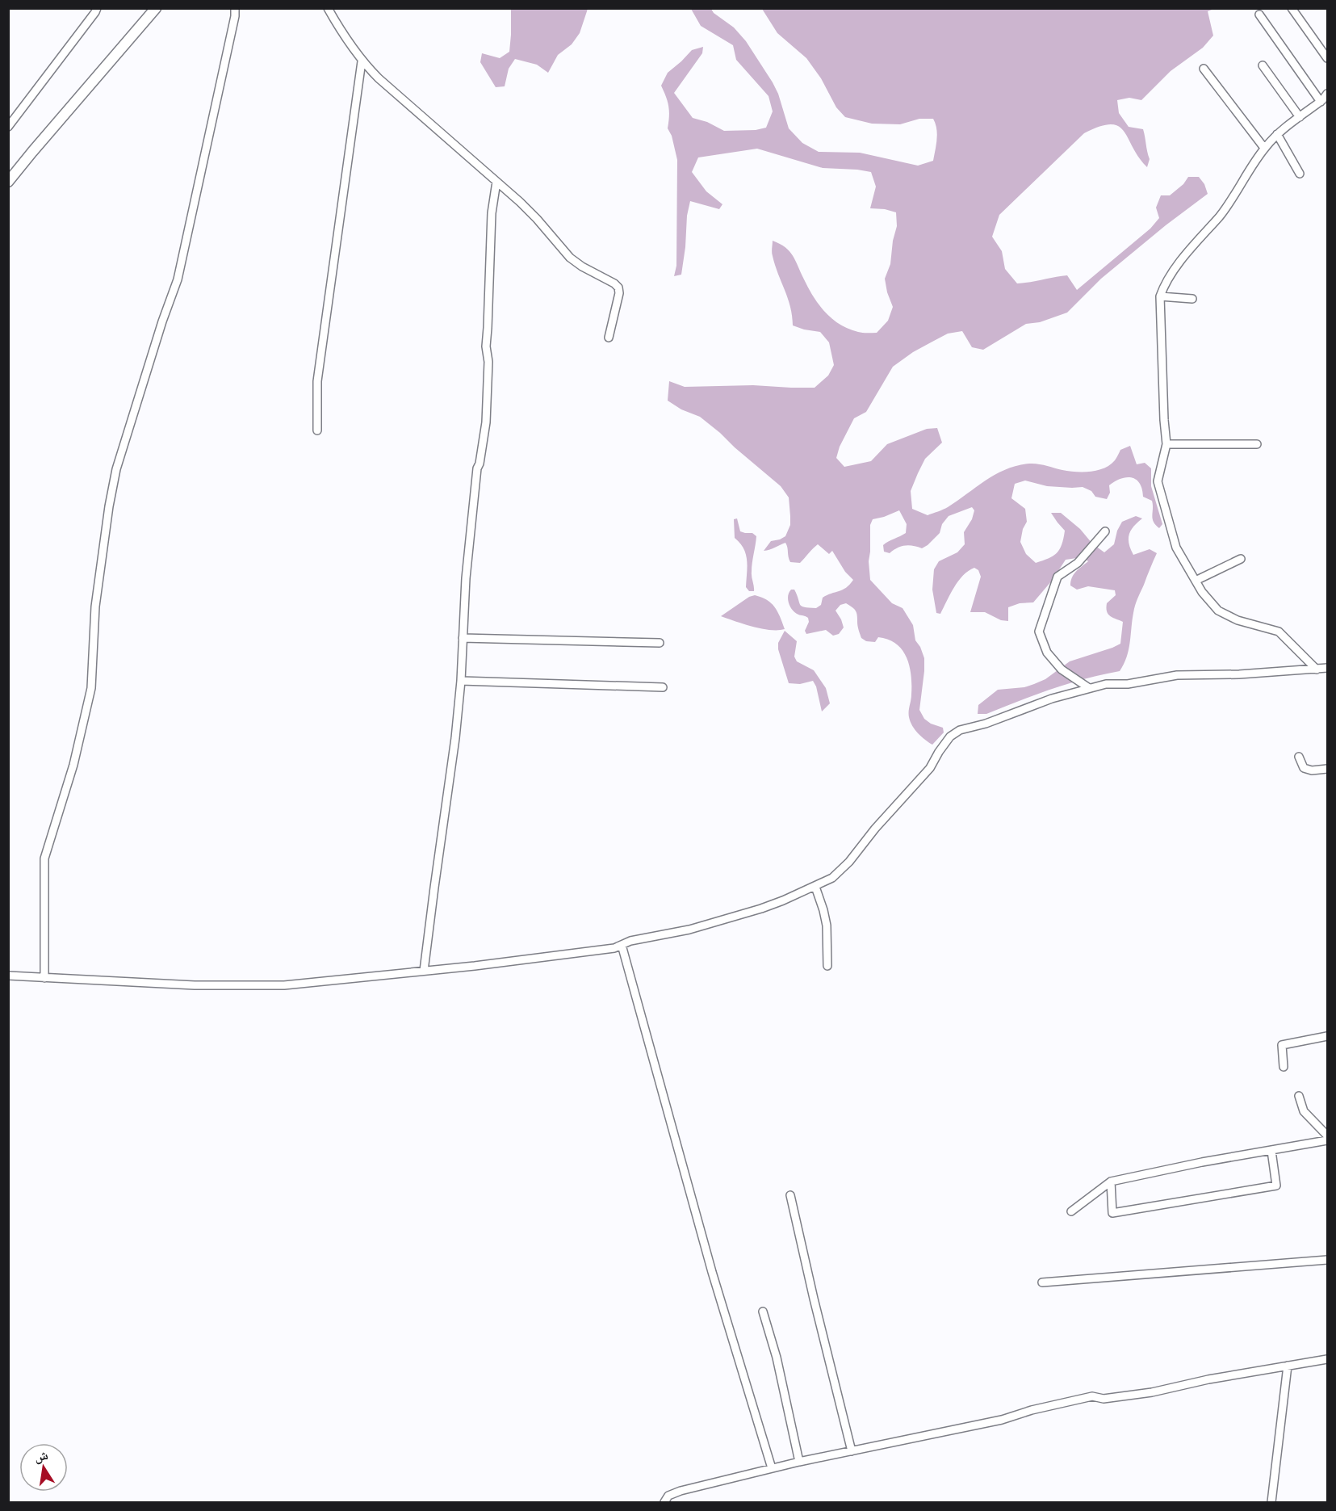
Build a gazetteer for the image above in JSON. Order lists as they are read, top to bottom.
{
  "north": "top"
}
